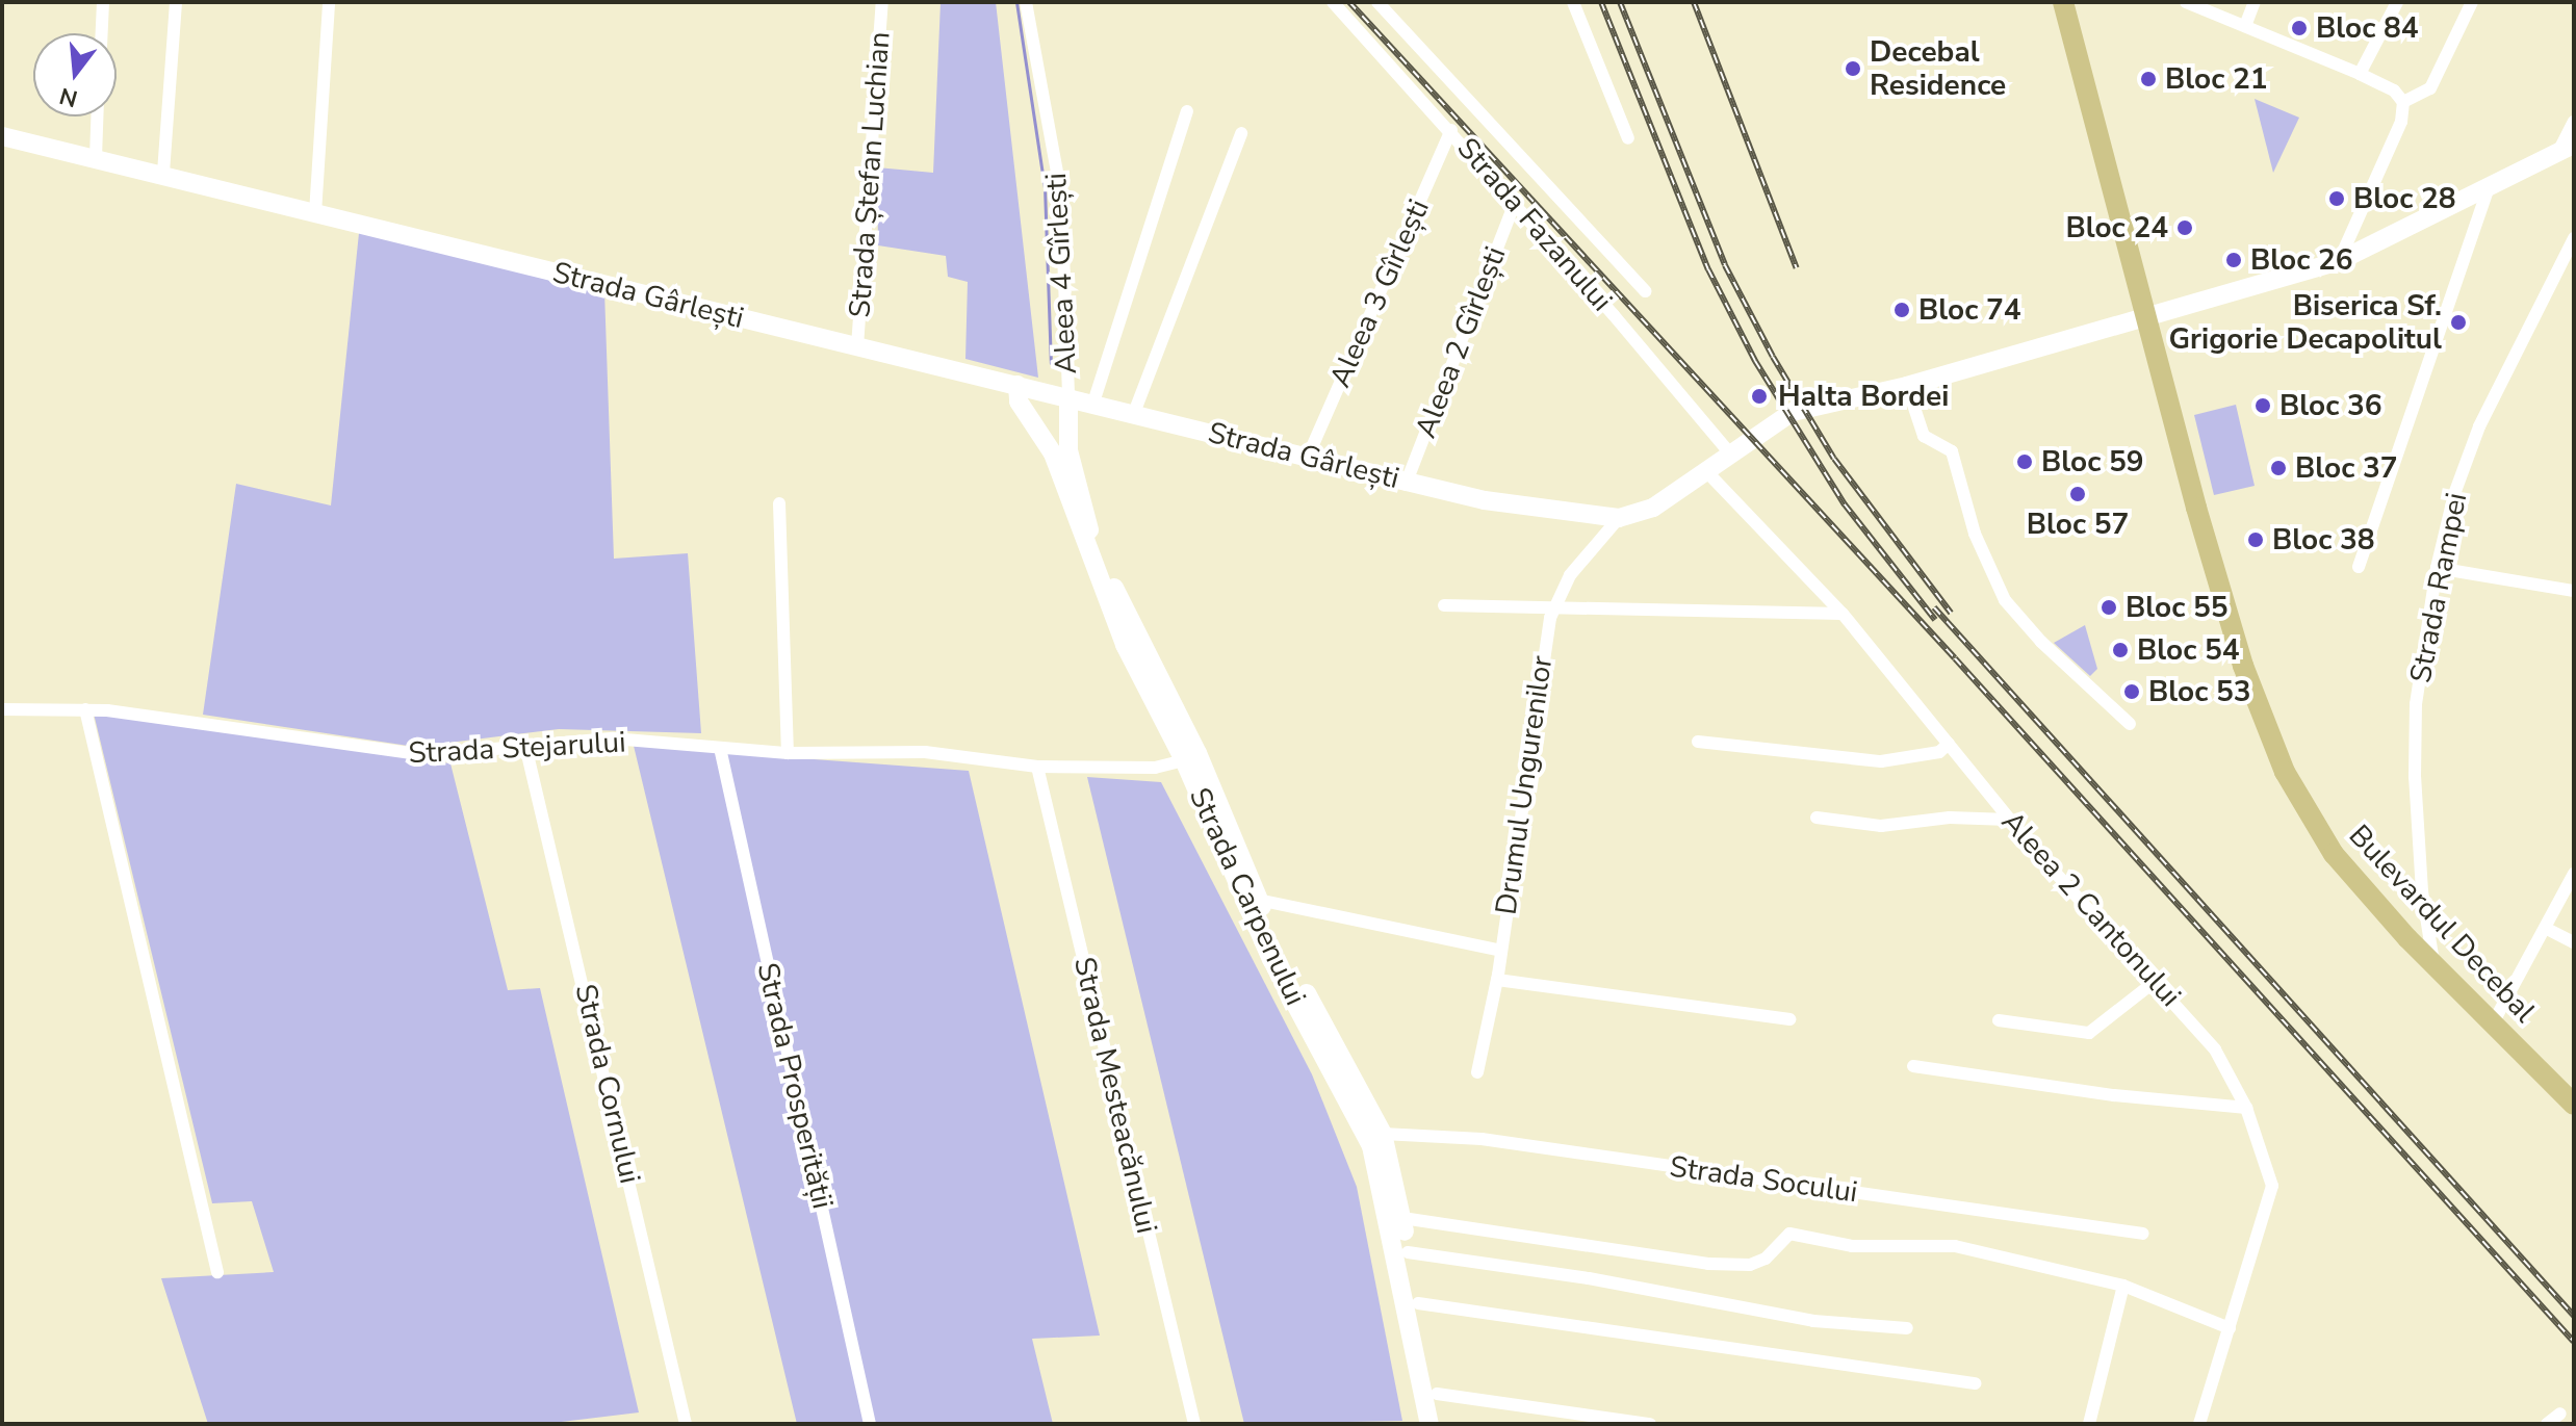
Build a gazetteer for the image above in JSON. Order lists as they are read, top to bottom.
{
  "streets": {
    "main road": ["Bulevardul Decebal"],
    "street": [
      "Strada Ștefan Luchian",
      "Strada Fazanului",
      "Aleea 4 Gîrlești",
      "Aleea 3 Gîrlești",
      "Strada Gârlești",
      "Aleea 2 Gîrlești",
      "Strada Rampei",
      "Strada Stejarului",
      "Drumul Ungurenilor",
      "Strada Carpenului",
      "Aleea 2 Cantonului",
      "Strada Cornului",
      "Strada Prosperității",
      "Strada Mesteacănului",
      "Strada Socului"
    ]
  },
  "crossings": [
    ["Strada Ștefan Luchian", "Strada Gârlești"],
    ["Strada Fazanului", "Aleea 3 Gîrlești"],
    ["Strada Fazanului", "Strada Gârlești"],
    ["Strada Fazanului", "Aleea 2 Gîrlești"],
    ["Aleea 4 Gîrlești", "Strada Gârlești"],
    ["Aleea 4 Gîrlești", "Strada Carpenului"],
    ["Aleea 3 Gîrlești", "Strada Gârlești"],
    ["Strada Gârlești", "Aleea 2 Gîrlești"],
    ["Strada Gârlești", "Drumul Ungurenilor"],
    ["Strada Gârlești", "Strada Carpenului"],
    ["Strada Gârlești", "Aleea 2 Cantonului"],
    ["Strada Gârlești", "Bulevardul Decebal"],
    ["Strada Rampei", "Bulevardul Decebal"],
    ["Strada Stejarului", "Strada Carpenului"],
    ["Strada Stejarului", "Strada Cornului"],
    ["Strada Stejarului", "Strada Prosperității"],
    ["Strada Stejarului", "Strada Mesteacănului"],
    ["Strada Carpenului", "Strada Socului"]
  ],
  "places": [
    "Bloc 84",
    "Decebal Residence",
    "Bloc 21",
    "Bloc 28",
    "Bloc 24",
    "Bloc 26",
    "Bloc 74",
    "Biserica Sf. Grigorie Decapolitul",
    "Halta Bordei",
    "Bloc 36",
    "Bloc 59",
    "Bloc 37",
    "Bloc 57",
    "Bloc 38",
    "Bloc 55",
    "Bloc 54",
    "Bloc 53"
  ],
  "north": "bottom"
}
